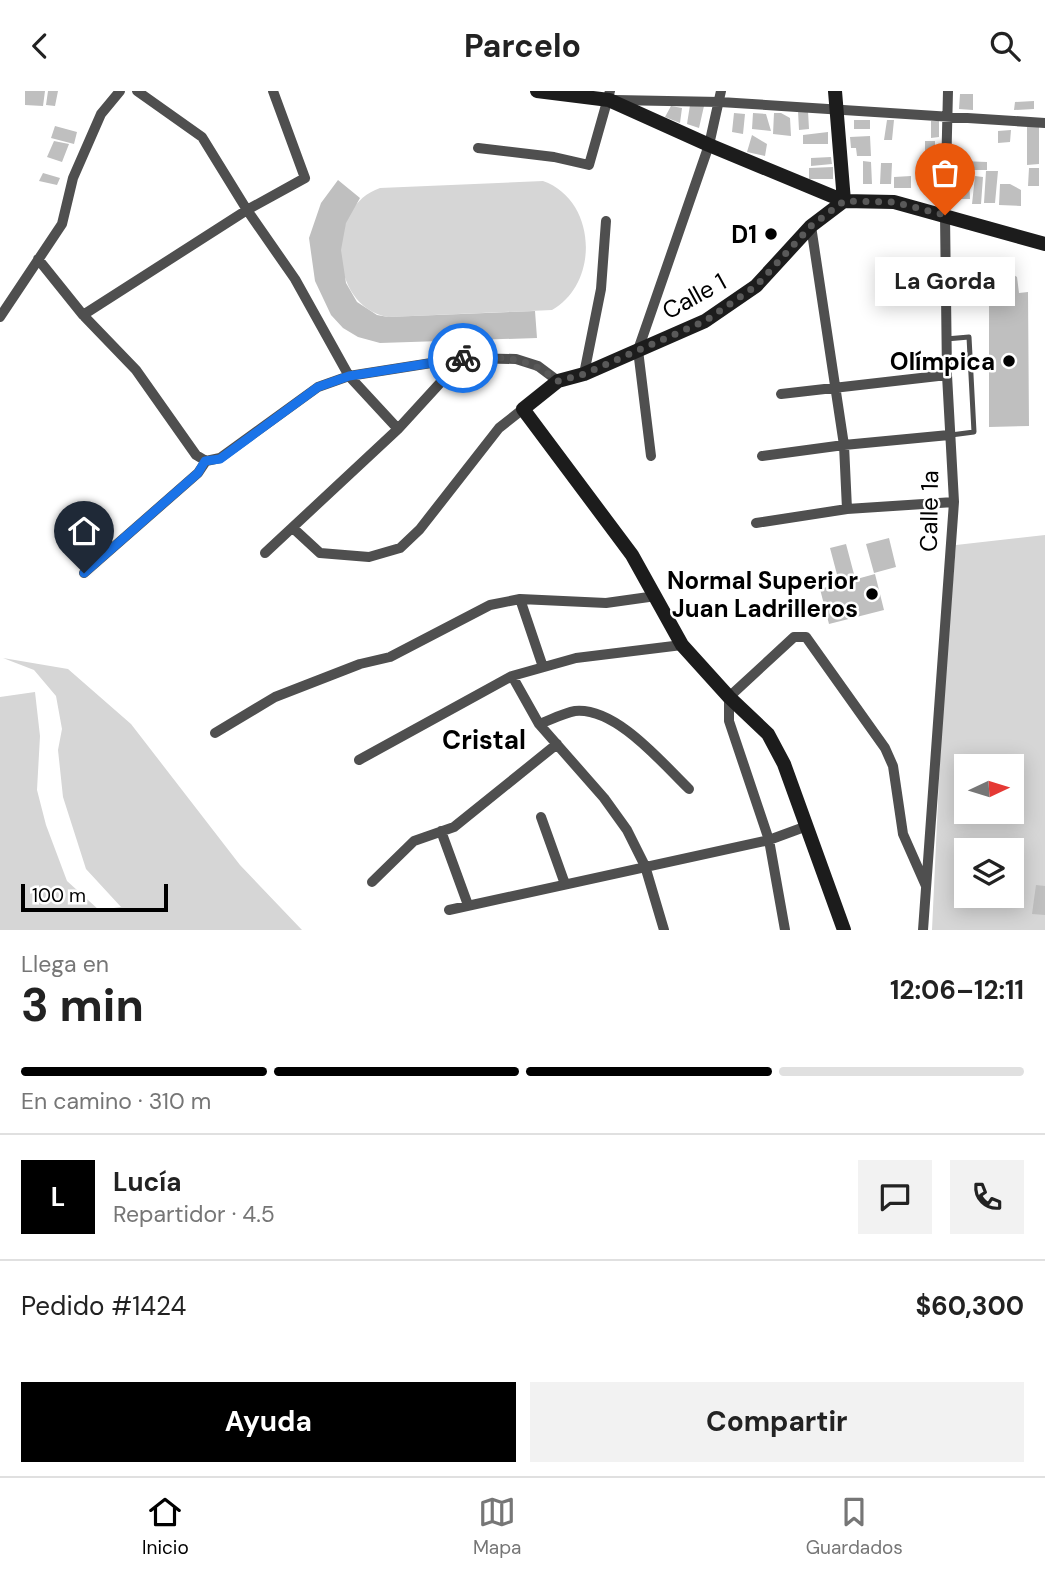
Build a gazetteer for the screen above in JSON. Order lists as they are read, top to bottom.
{
  "streets": {
    "main road": ["Calle 1"],
    "street": ["Calle 1a"]
  },
  "districts": ["Cristal"],
  "places": [
    "La Gorda",
    "D1",
    "Olímpica",
    "Normal Superior Juan Ladrilleros"
  ],
  "scale_bar": "100 m",
  "north": "right",
  "page": {
    "header": "Parcelo",
    "bubble": "La Gorda",
    "scale": "100 m",
    "heading": ["3 min", "Llega en", "12:06–12:11"],
    "panel": [
      "Lucía",
      "Repartidor · 4.5",
      "Pedido #1424",
      "$60,300"
    ],
    "bar": "En camino · 310 m",
    "round": "L",
    "buttons": ["Ayuda", "Compartir"],
    "tabs": ["Inicio", "Mapa", "Guardados"]
  }
}
